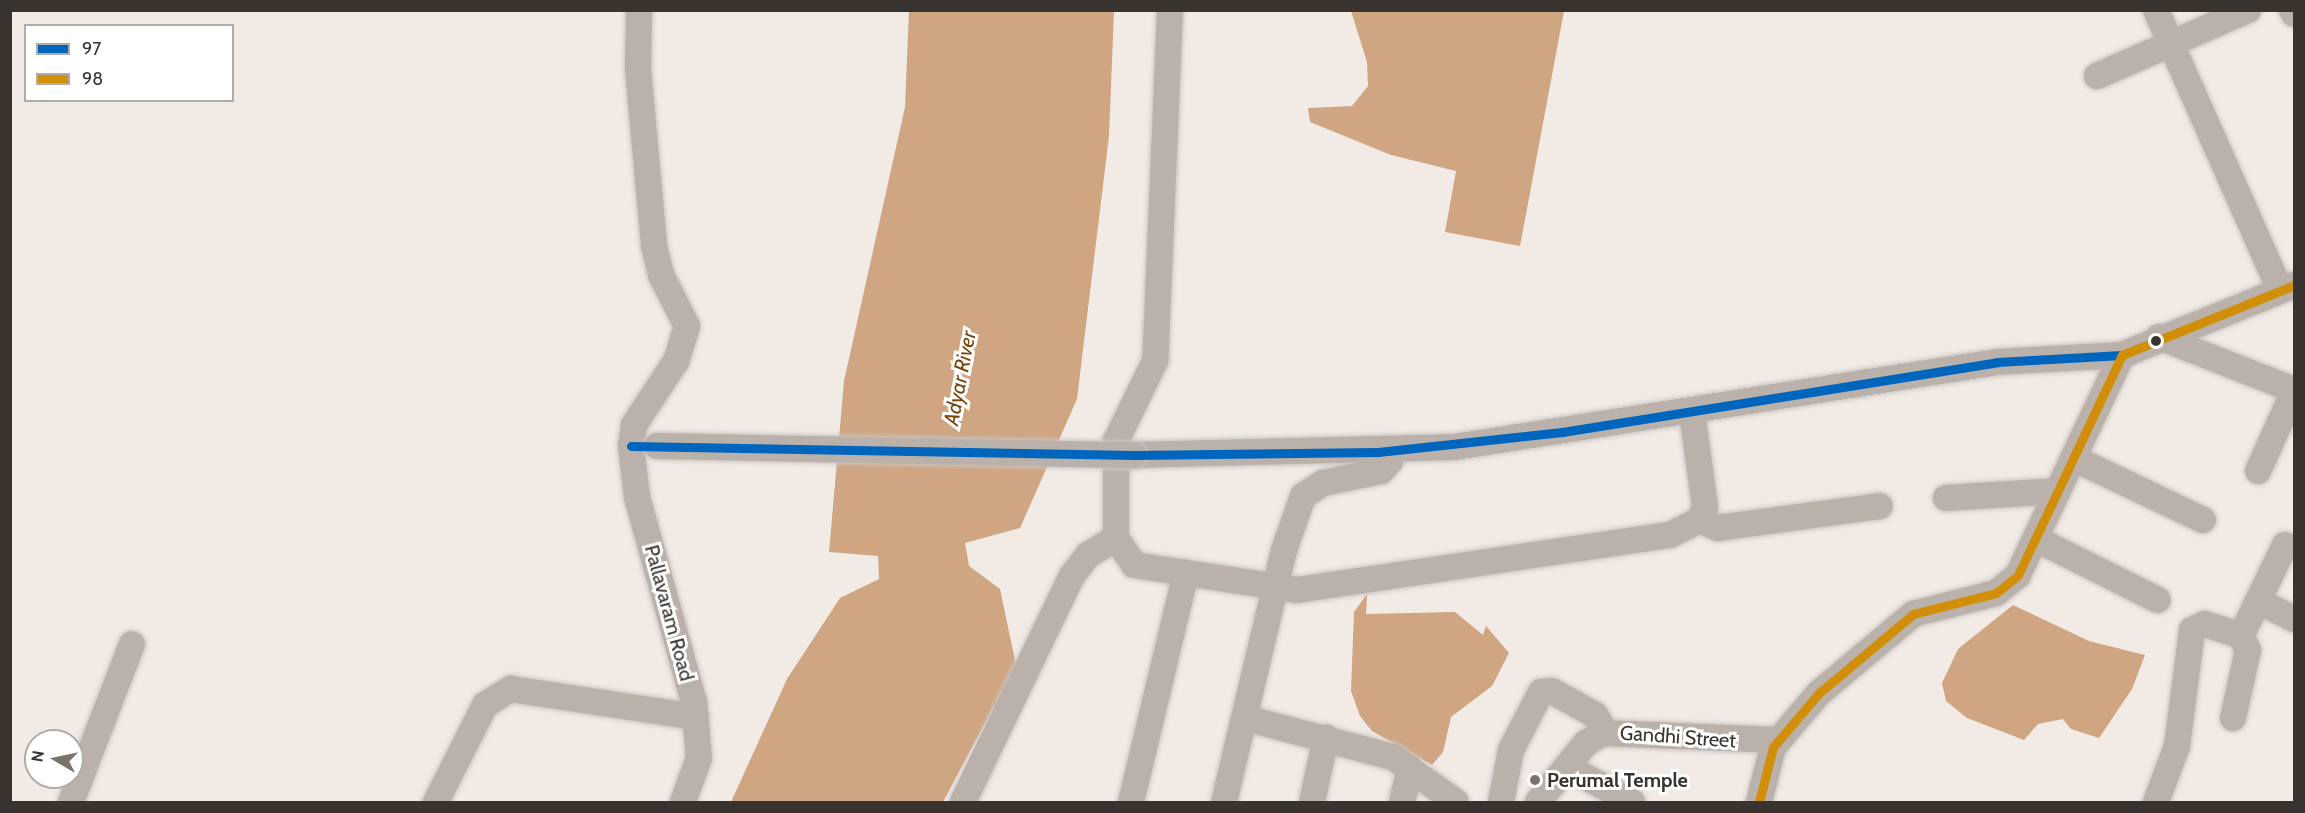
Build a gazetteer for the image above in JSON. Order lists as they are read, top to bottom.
{
  "streets": {
    "street": ["Pallavaram Road", "Gandhi Street"]
  },
  "water": ["Adyar River"],
  "places": ["Perumal Temple"],
  "lines": ["transit line 98", "transit line 97"],
  "legend": ["97", "98"],
  "north": "left"
}
